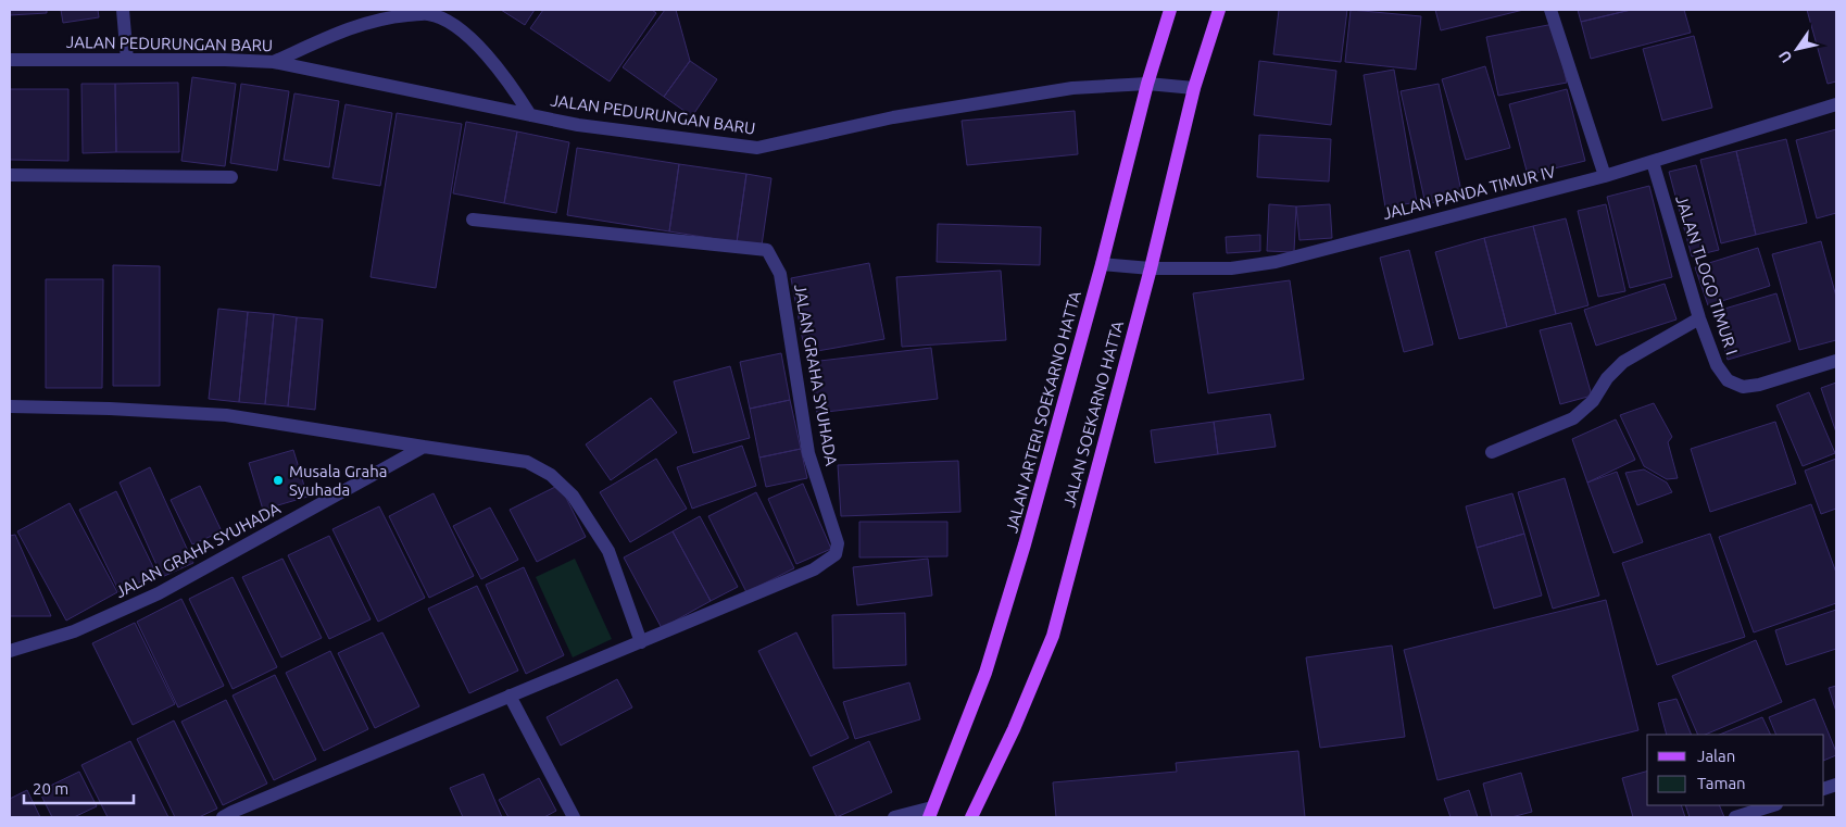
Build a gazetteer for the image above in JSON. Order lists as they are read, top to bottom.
{
  "streets": {
    "main road": ["JALAN ARTERI SOEKARNO HATTA", "JALAN SOEKARNO HATTA"],
    "street": [
      "JALAN PEDURUNGAN BARU",
      "JALAN PANDA TIMUR IV",
      "JALAN TLOGO TIMUR I",
      "JALAN GRAHA SYUHADA"
    ]
  },
  "crossings": [
    ["JALAN PEDURUNGAN BARU", "JALAN ARTERI SOEKARNO HATTA"],
    ["JALAN PEDURUNGAN BARU", "JALAN SOEKARNO HATTA"],
    ["JALAN PANDA TIMUR IV", "JALAN TLOGO TIMUR I"],
    ["JALAN PANDA TIMUR IV", "JALAN ARTERI SOEKARNO HATTA"],
    ["JALAN PANDA TIMUR IV", "JALAN SOEKARNO HATTA"]
  ],
  "places": ["Musala Graha Syuhada"],
  "legend": ["Jalan", "Taman"],
  "scale_bar": "20 m",
  "north": "bottom left"
}
